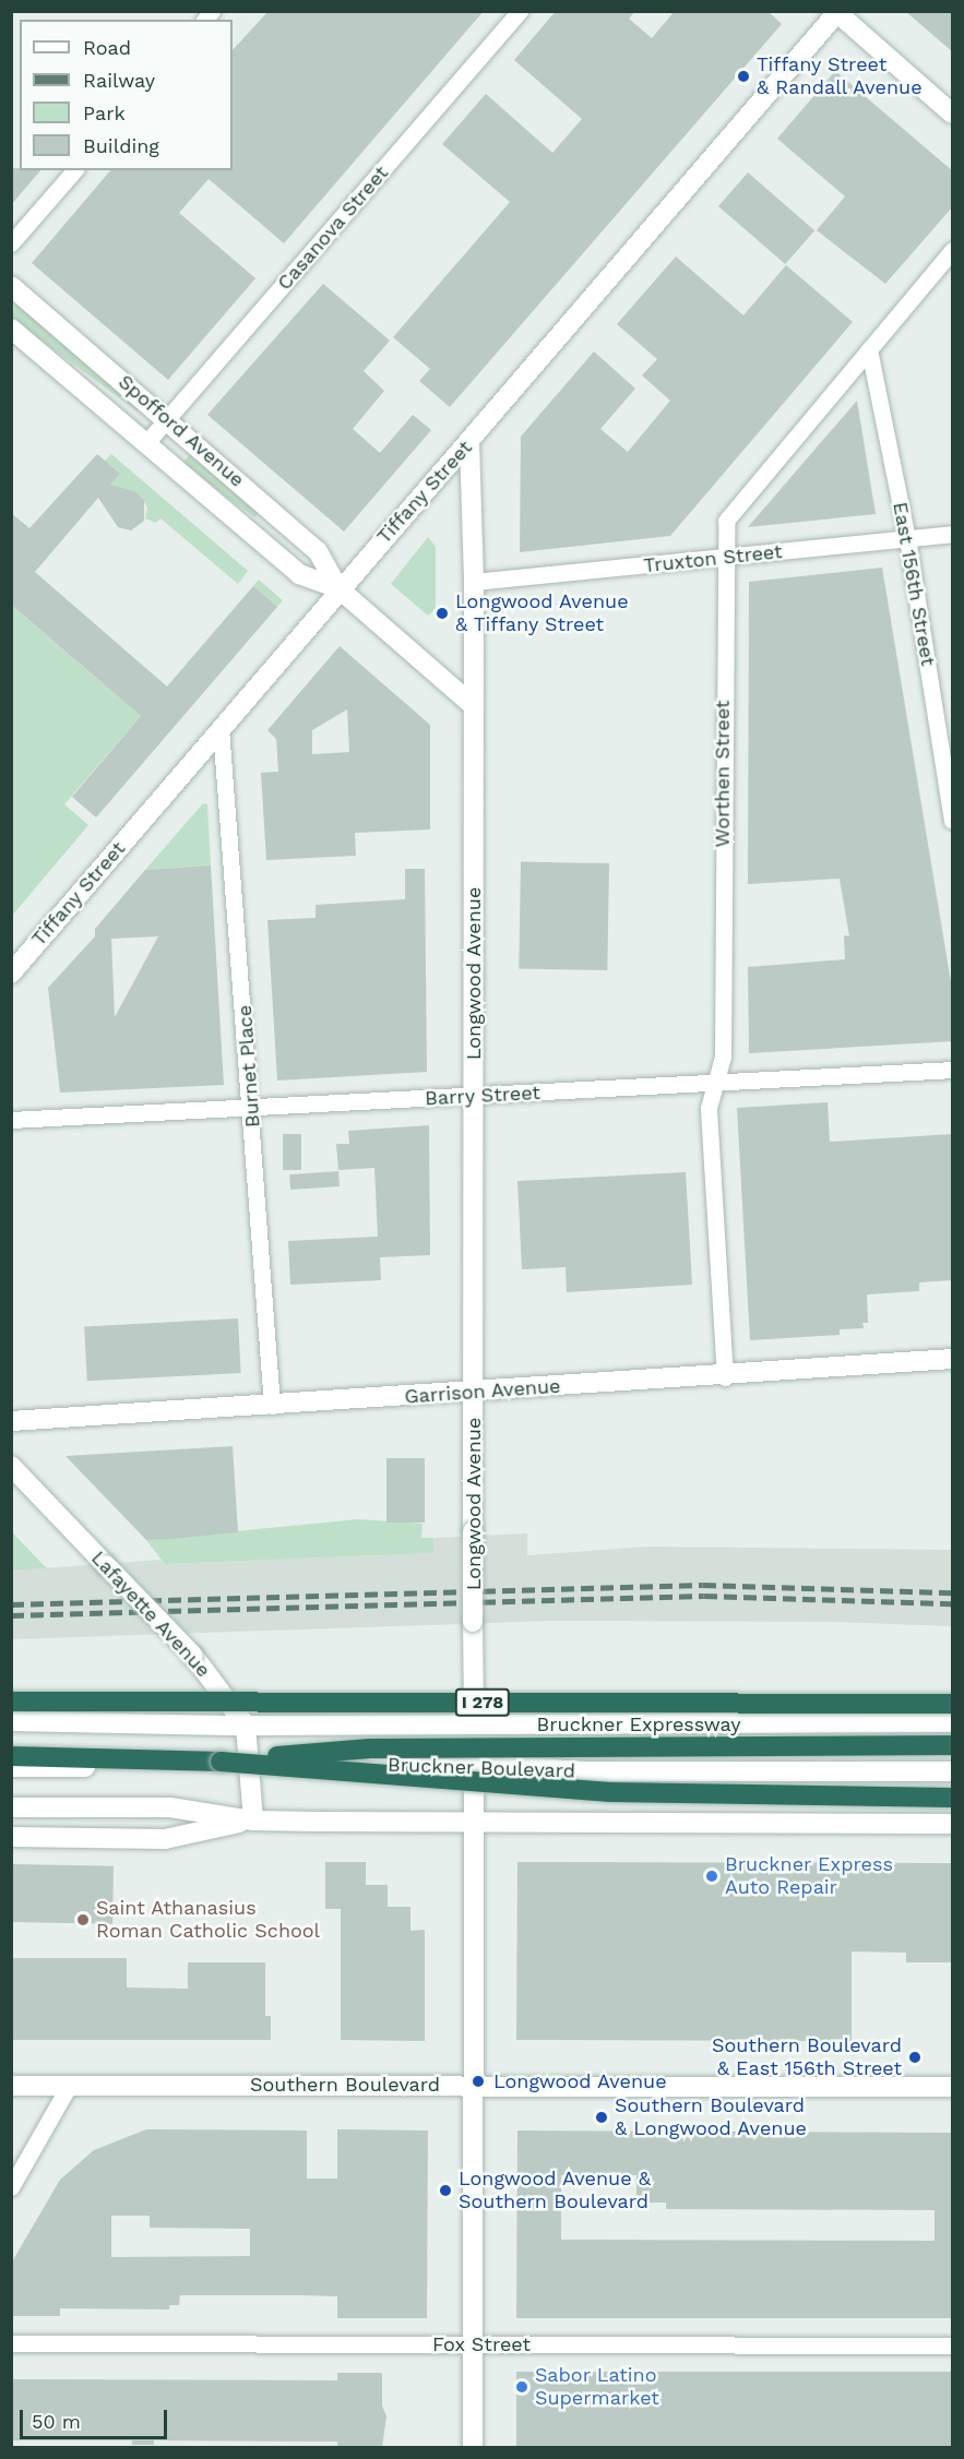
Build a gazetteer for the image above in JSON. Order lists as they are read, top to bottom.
{
  "streets": {
    "highway": ["I 278", "Bruckner Expressway"],
    "main road": [
      "Spofford Avenue",
      "Tiffany Street",
      "Longwood Avenue",
      "Garrison Avenue",
      "Lafayette Avenue",
      "Bruckner Boulevard",
      "Southern Boulevard"
    ],
    "street": [
      "Casanova Street",
      "Truxton Street",
      "East 156th Street",
      "Worthen Street",
      "Burnet Place",
      "Barry Street",
      "Fox Street"
    ]
  },
  "crossings": [
    ["Casanova Street", "Spofford Avenue"],
    ["Spofford Avenue", "Tiffany Street"],
    ["Spofford Avenue", "Longwood Avenue"],
    ["Tiffany Street", "Longwood Avenue"],
    ["Tiffany Street", "Burnet Place"],
    ["Truxton Street", "East 156th Street"],
    ["Truxton Street", "Worthen Street"],
    ["Truxton Street", "Longwood Avenue"],
    ["East 156th Street", "Worthen Street"],
    ["Worthen Street", "Barry Street"],
    ["Worthen Street", "Garrison Avenue"],
    ["Longwood Avenue", "Barry Street"],
    ["Longwood Avenue", "Garrison Avenue"],
    ["Longwood Avenue", "Bruckner Boulevard"],
    ["Longwood Avenue", "Southern Boulevard"],
    ["Longwood Avenue", "Fox Street"],
    ["Burnet Place", "Barry Street"],
    ["Burnet Place", "Garrison Avenue"],
    ["Lafayette Avenue", "Bruckner Boulevard"]
  ],
  "places": [
    "Tiffany Street & Randall Avenue",
    "Longwood Avenue & Tiffany Street",
    "Bruckner Express Auto Repair",
    "Saint Athanasius Roman Catholic School",
    "Southern Boulevard & East 156th Street",
    "Longwood Avenue",
    "Southern Boulevard & Longwood Avenue",
    "Longwood Avenue & Southern Boulevard",
    "Sabor Latino Supermarket"
  ],
  "legend": [
    "Road",
    "Railway",
    "Park",
    "Building"
  ],
  "scale_bar": "50 m"
}
